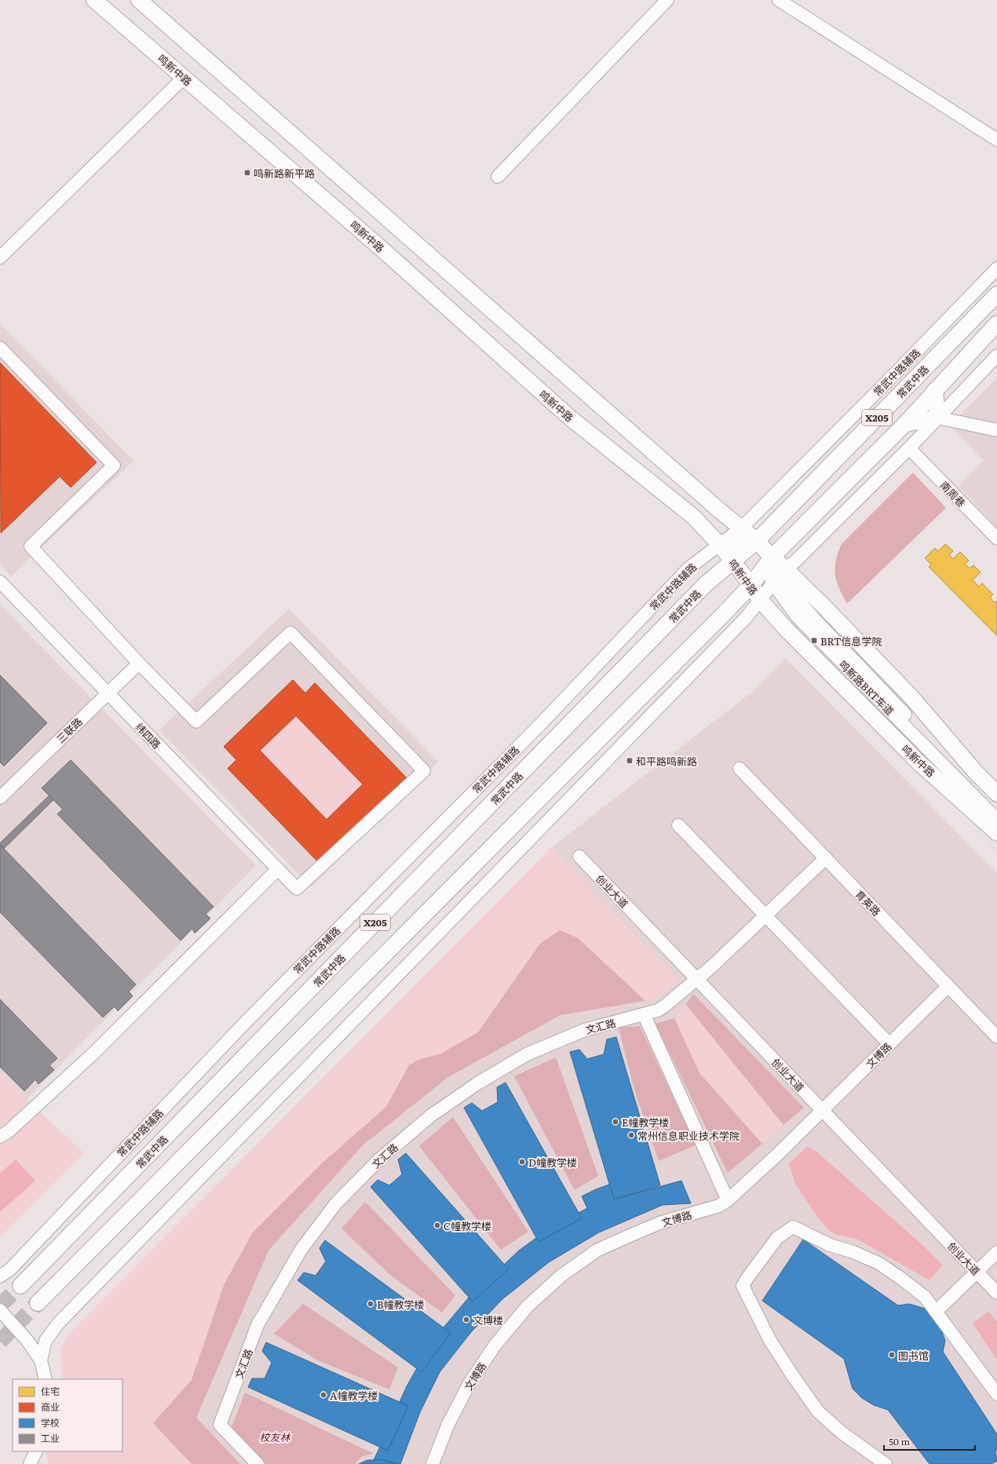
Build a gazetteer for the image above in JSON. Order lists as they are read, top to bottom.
{
  "streets": {
    "main road": ["鸣新中路", "常武中路", "X205"],
    "street": [
      "常武中路辅路",
      "南周巷",
      "鸣新路BRT车道",
      "三联路",
      "纬四路",
      "创业大道",
      "育英路",
      "文汇路",
      "文博路"
    ]
  },
  "crossings": [
    ["鸣新中路", "常武中路辅路"],
    ["鸣新中路", "常武中路"],
    ["鸣新中路", "X205"],
    ["三联路", "纬四路"],
    ["创业大道", "文汇路"],
    ["创业大道", "文博路"],
    ["育英路", "文汇路"],
    ["育英路", "文博路"]
  ],
  "parks": ["校友林"],
  "places": {
    "transit": ["鸣新路新平路", "BRT信息学院", "和平路鸣新路"],
    "other": [
      "E幢教学楼",
      "常州信息职业技术学院",
      "D幢教学楼",
      "C幢教学楼",
      "B幢教学楼",
      "文博楼",
      "图书馆",
      "A幢教学楼"
    ]
  },
  "legend": [
    "住宅",
    "商业",
    "学校",
    "工业"
  ],
  "scale_bar": "50 m"
}
